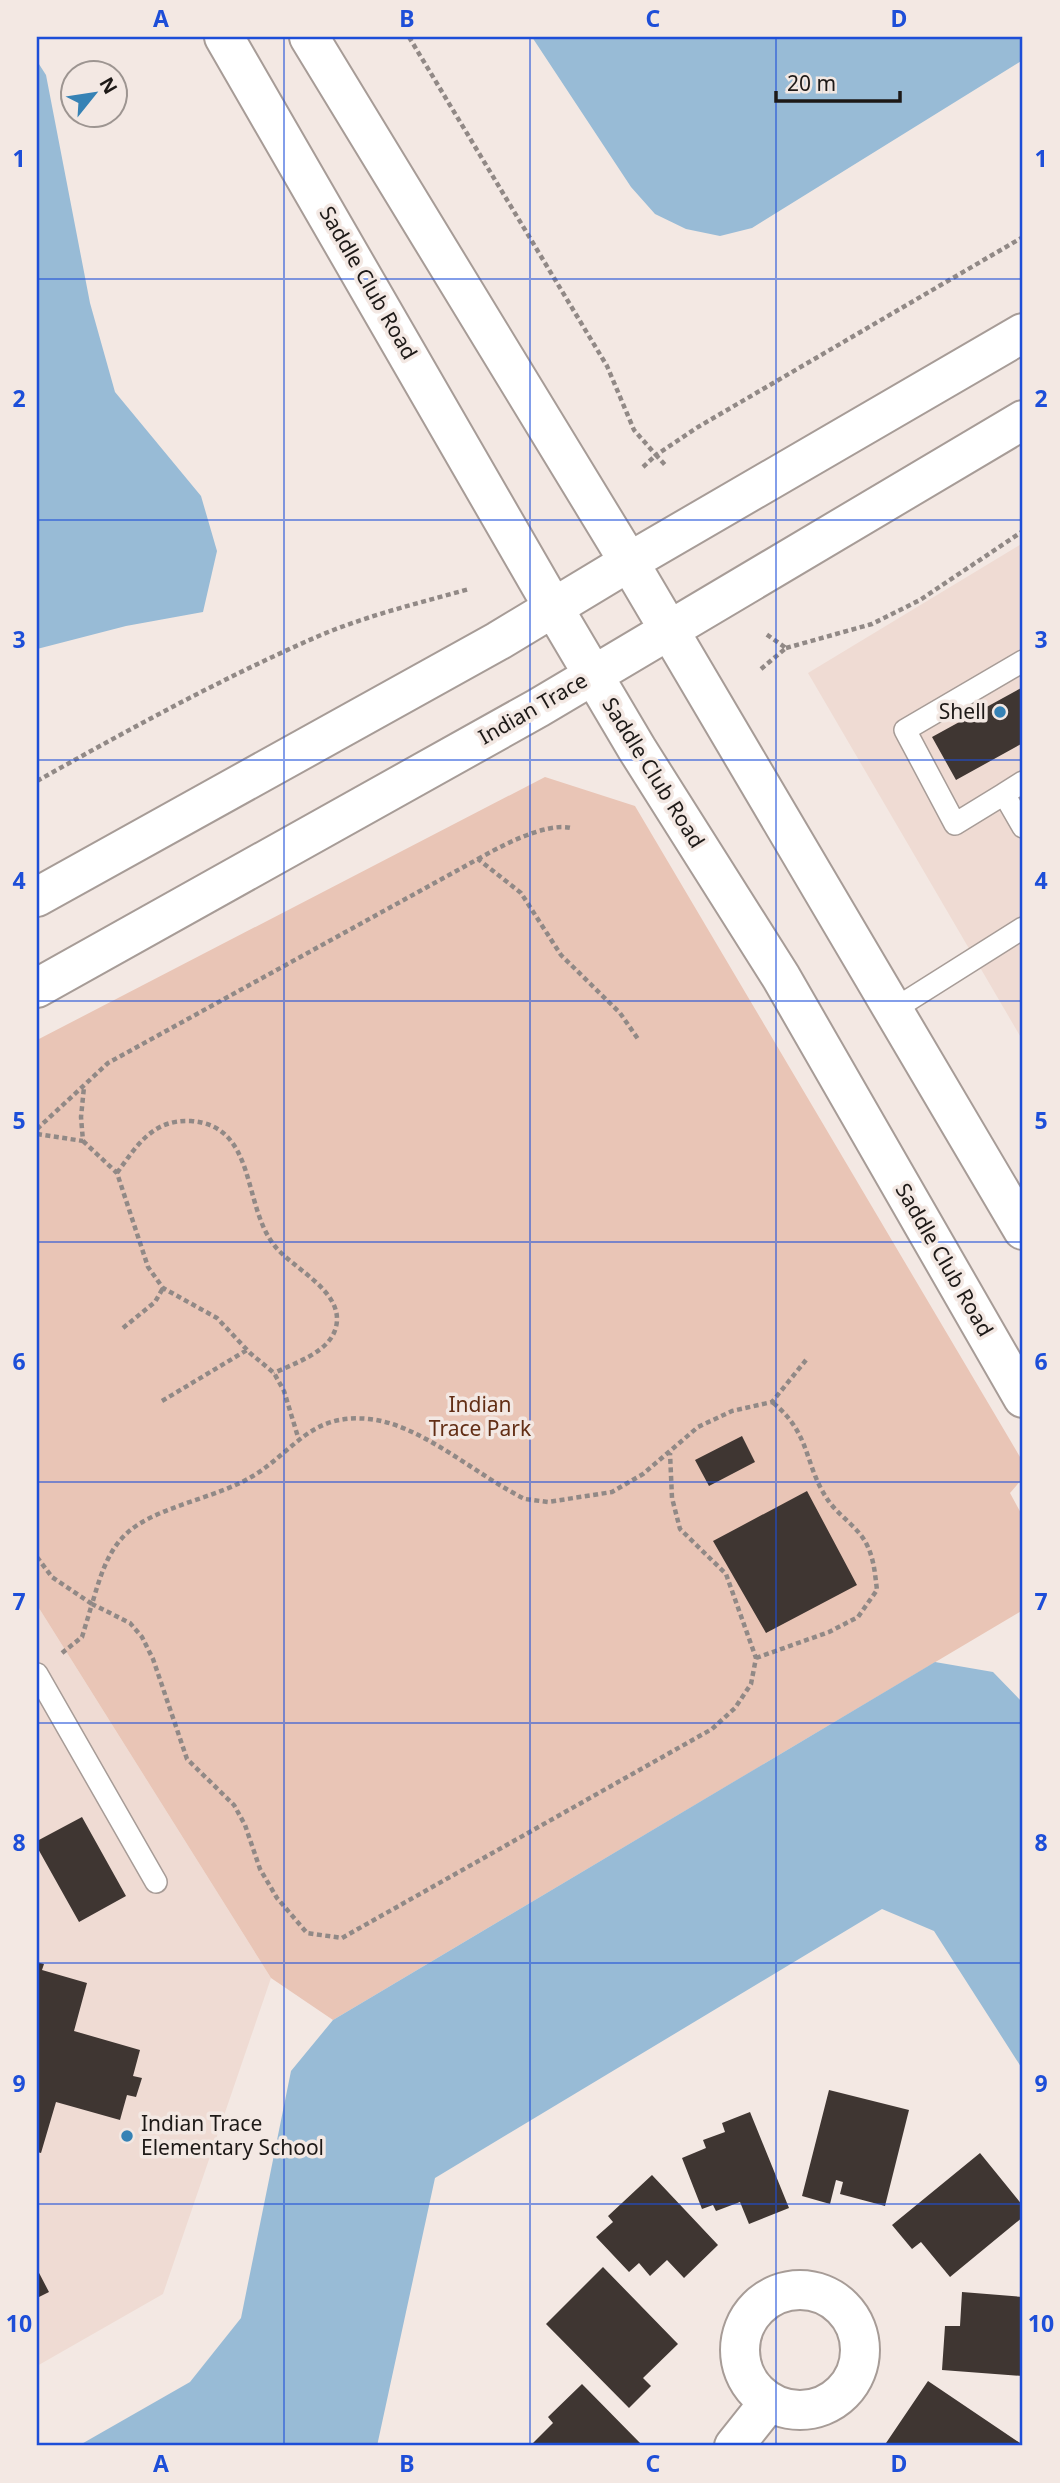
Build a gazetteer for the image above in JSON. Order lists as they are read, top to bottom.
{
  "streets": {
    "street": ["Saddle Club Road", "Indian Trace"]
  },
  "crossings": [
    ["Saddle Club Road", "Indian Trace"]
  ],
  "parks": ["Indian Trace Park"],
  "places": ["Shell", "Indian Trace Elementary School"],
  "scale_bar": "20 m",
  "north": "top right",
  "grid": {
    "columns": [
      "A",
      "B",
      "C",
      "D"
    ],
    "rows": [
      "1",
      "2",
      "3",
      "4",
      "5",
      "6",
      "7",
      "8",
      "9",
      "10"
    ]
  }
}
